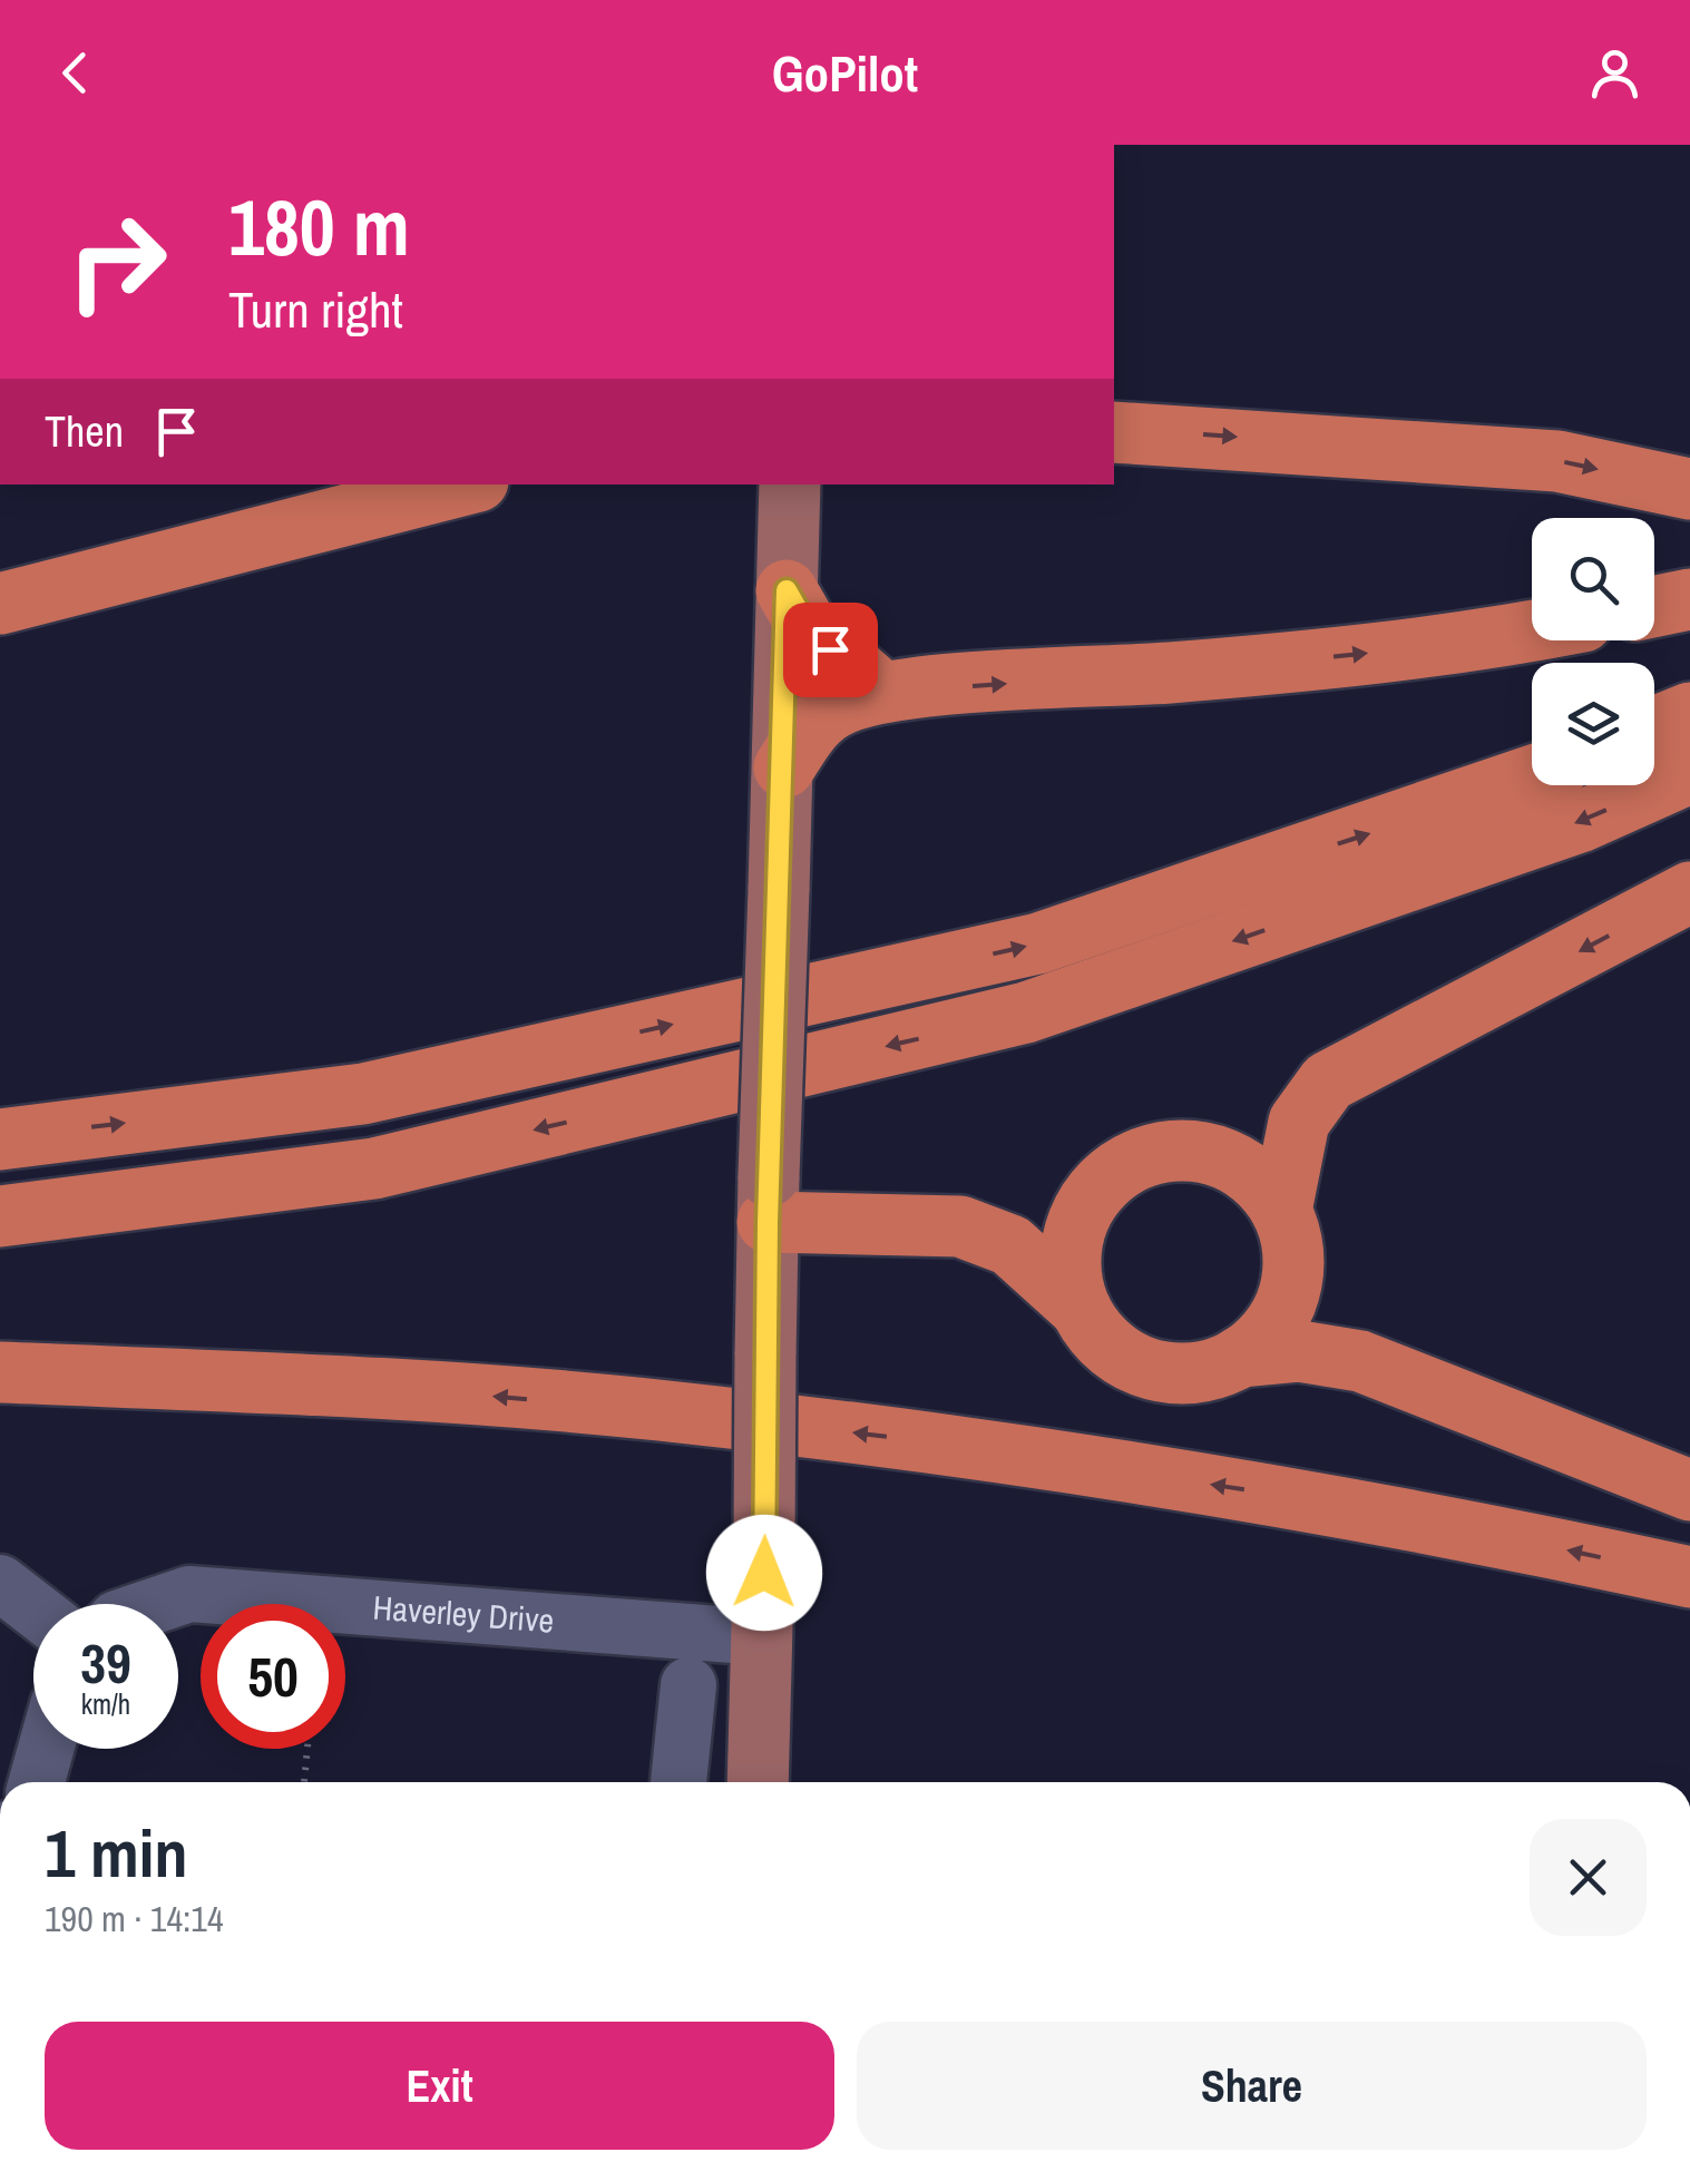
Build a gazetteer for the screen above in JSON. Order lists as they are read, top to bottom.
{
  "streets": {
    "street": ["Haverley Drive"]
  },
  "page": {
    "header": "GoPilot",
    "turn": ["180 m", "Turn right"],
    "then": "Then",
    "speed": "39 km/h",
    "limit": "50",
    "heading": ["1 min", "190 m · 14:14"],
    "buttons": ["Exit", "Share"]
  }
}
